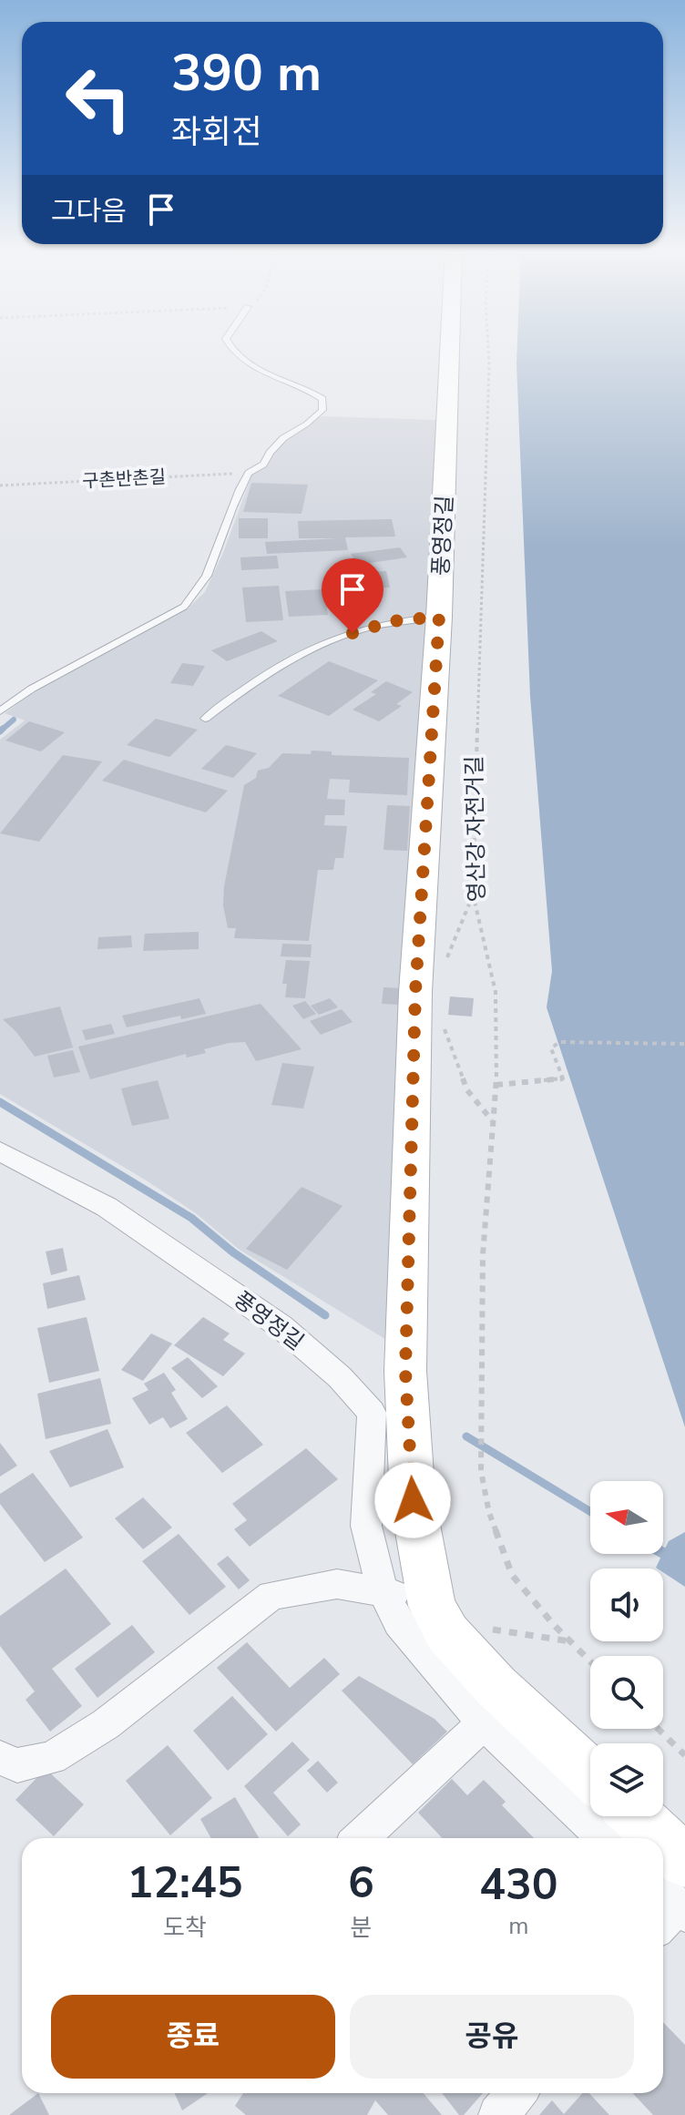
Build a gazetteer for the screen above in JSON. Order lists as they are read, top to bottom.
{
  "streets": {
    "street": ["풍영정길"],
    "path": ["구촌반촌길", "영산강 자전거길"]
  },
  "north": "left",
  "page": {
    "turn": ["390 m", "좌회전"],
    "then": "그다음",
    "eta": [
      "12:45",
      "도착",
      "6",
      "분",
      "430",
      "m"
    ],
    "buttons": ["종료", "공유"]
  }
}
